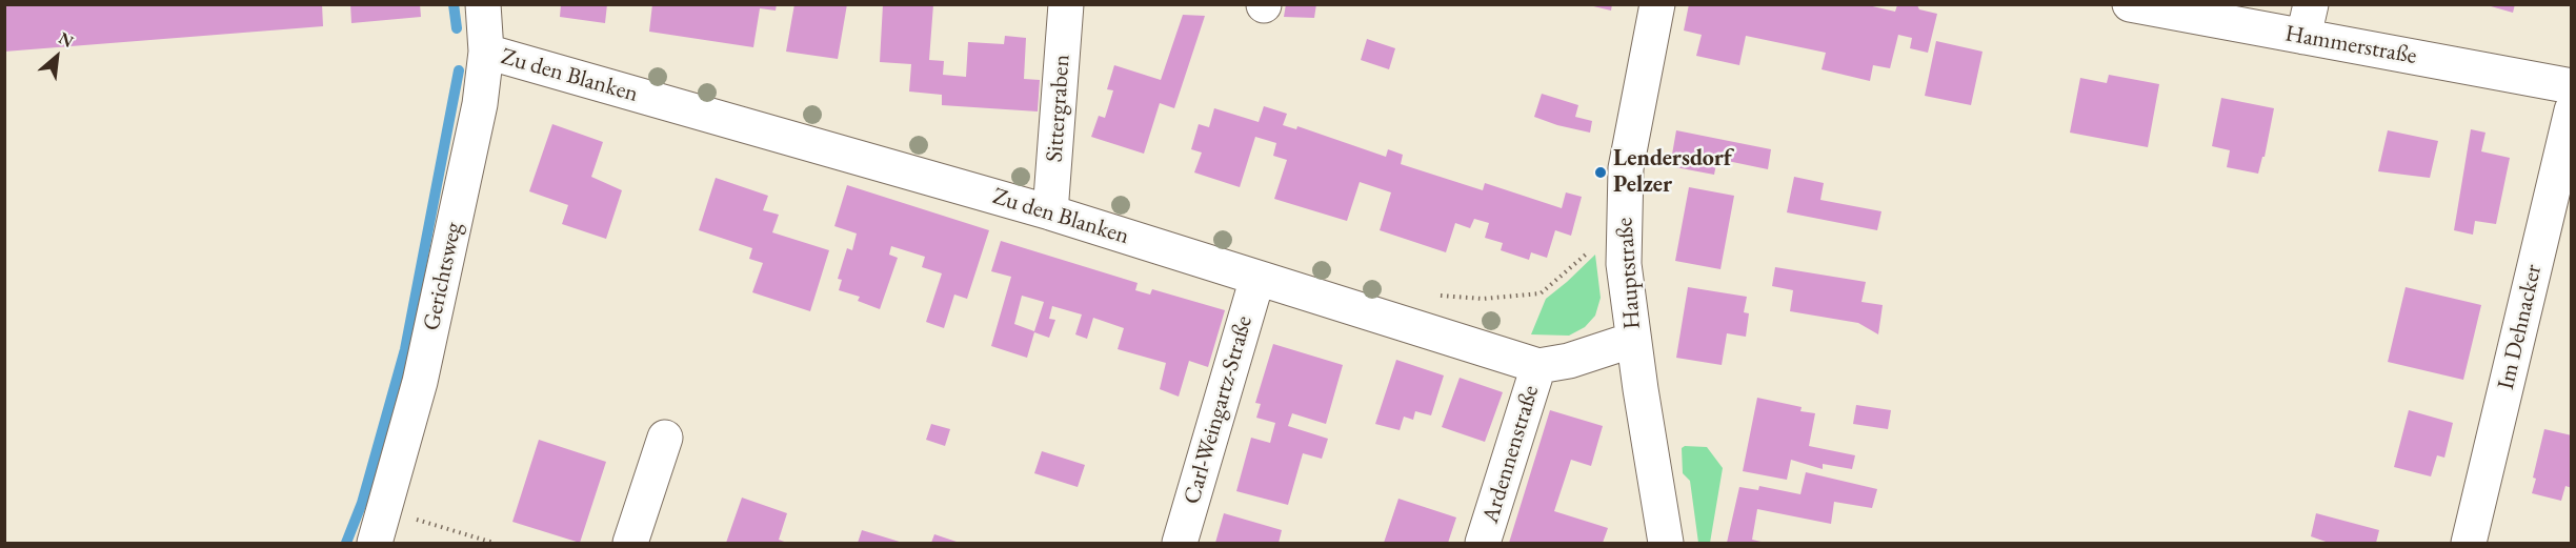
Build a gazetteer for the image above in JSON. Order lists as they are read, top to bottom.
{
  "streets": {
    "street": [
      "Hammerstraße",
      "Zu den Blanken",
      "Sittergraben",
      "Hauptstraße",
      "Gerichtsweg",
      "Im Dehnacker",
      "Carl-Weingartz-Straße",
      "Ardennenstraße"
    ]
  },
  "crossings": [
    ["Zu den Blanken", "Sittergraben"],
    ["Zu den Blanken", "Hauptstraße"],
    ["Zu den Blanken", "Gerichtsweg"],
    ["Zu den Blanken", "Carl-Weingartz-Straße"],
    ["Zu den Blanken", "Ardennenstraße"]
  ],
  "places": ["Lendersdorf Pelzer"],
  "north": "top right"
}
